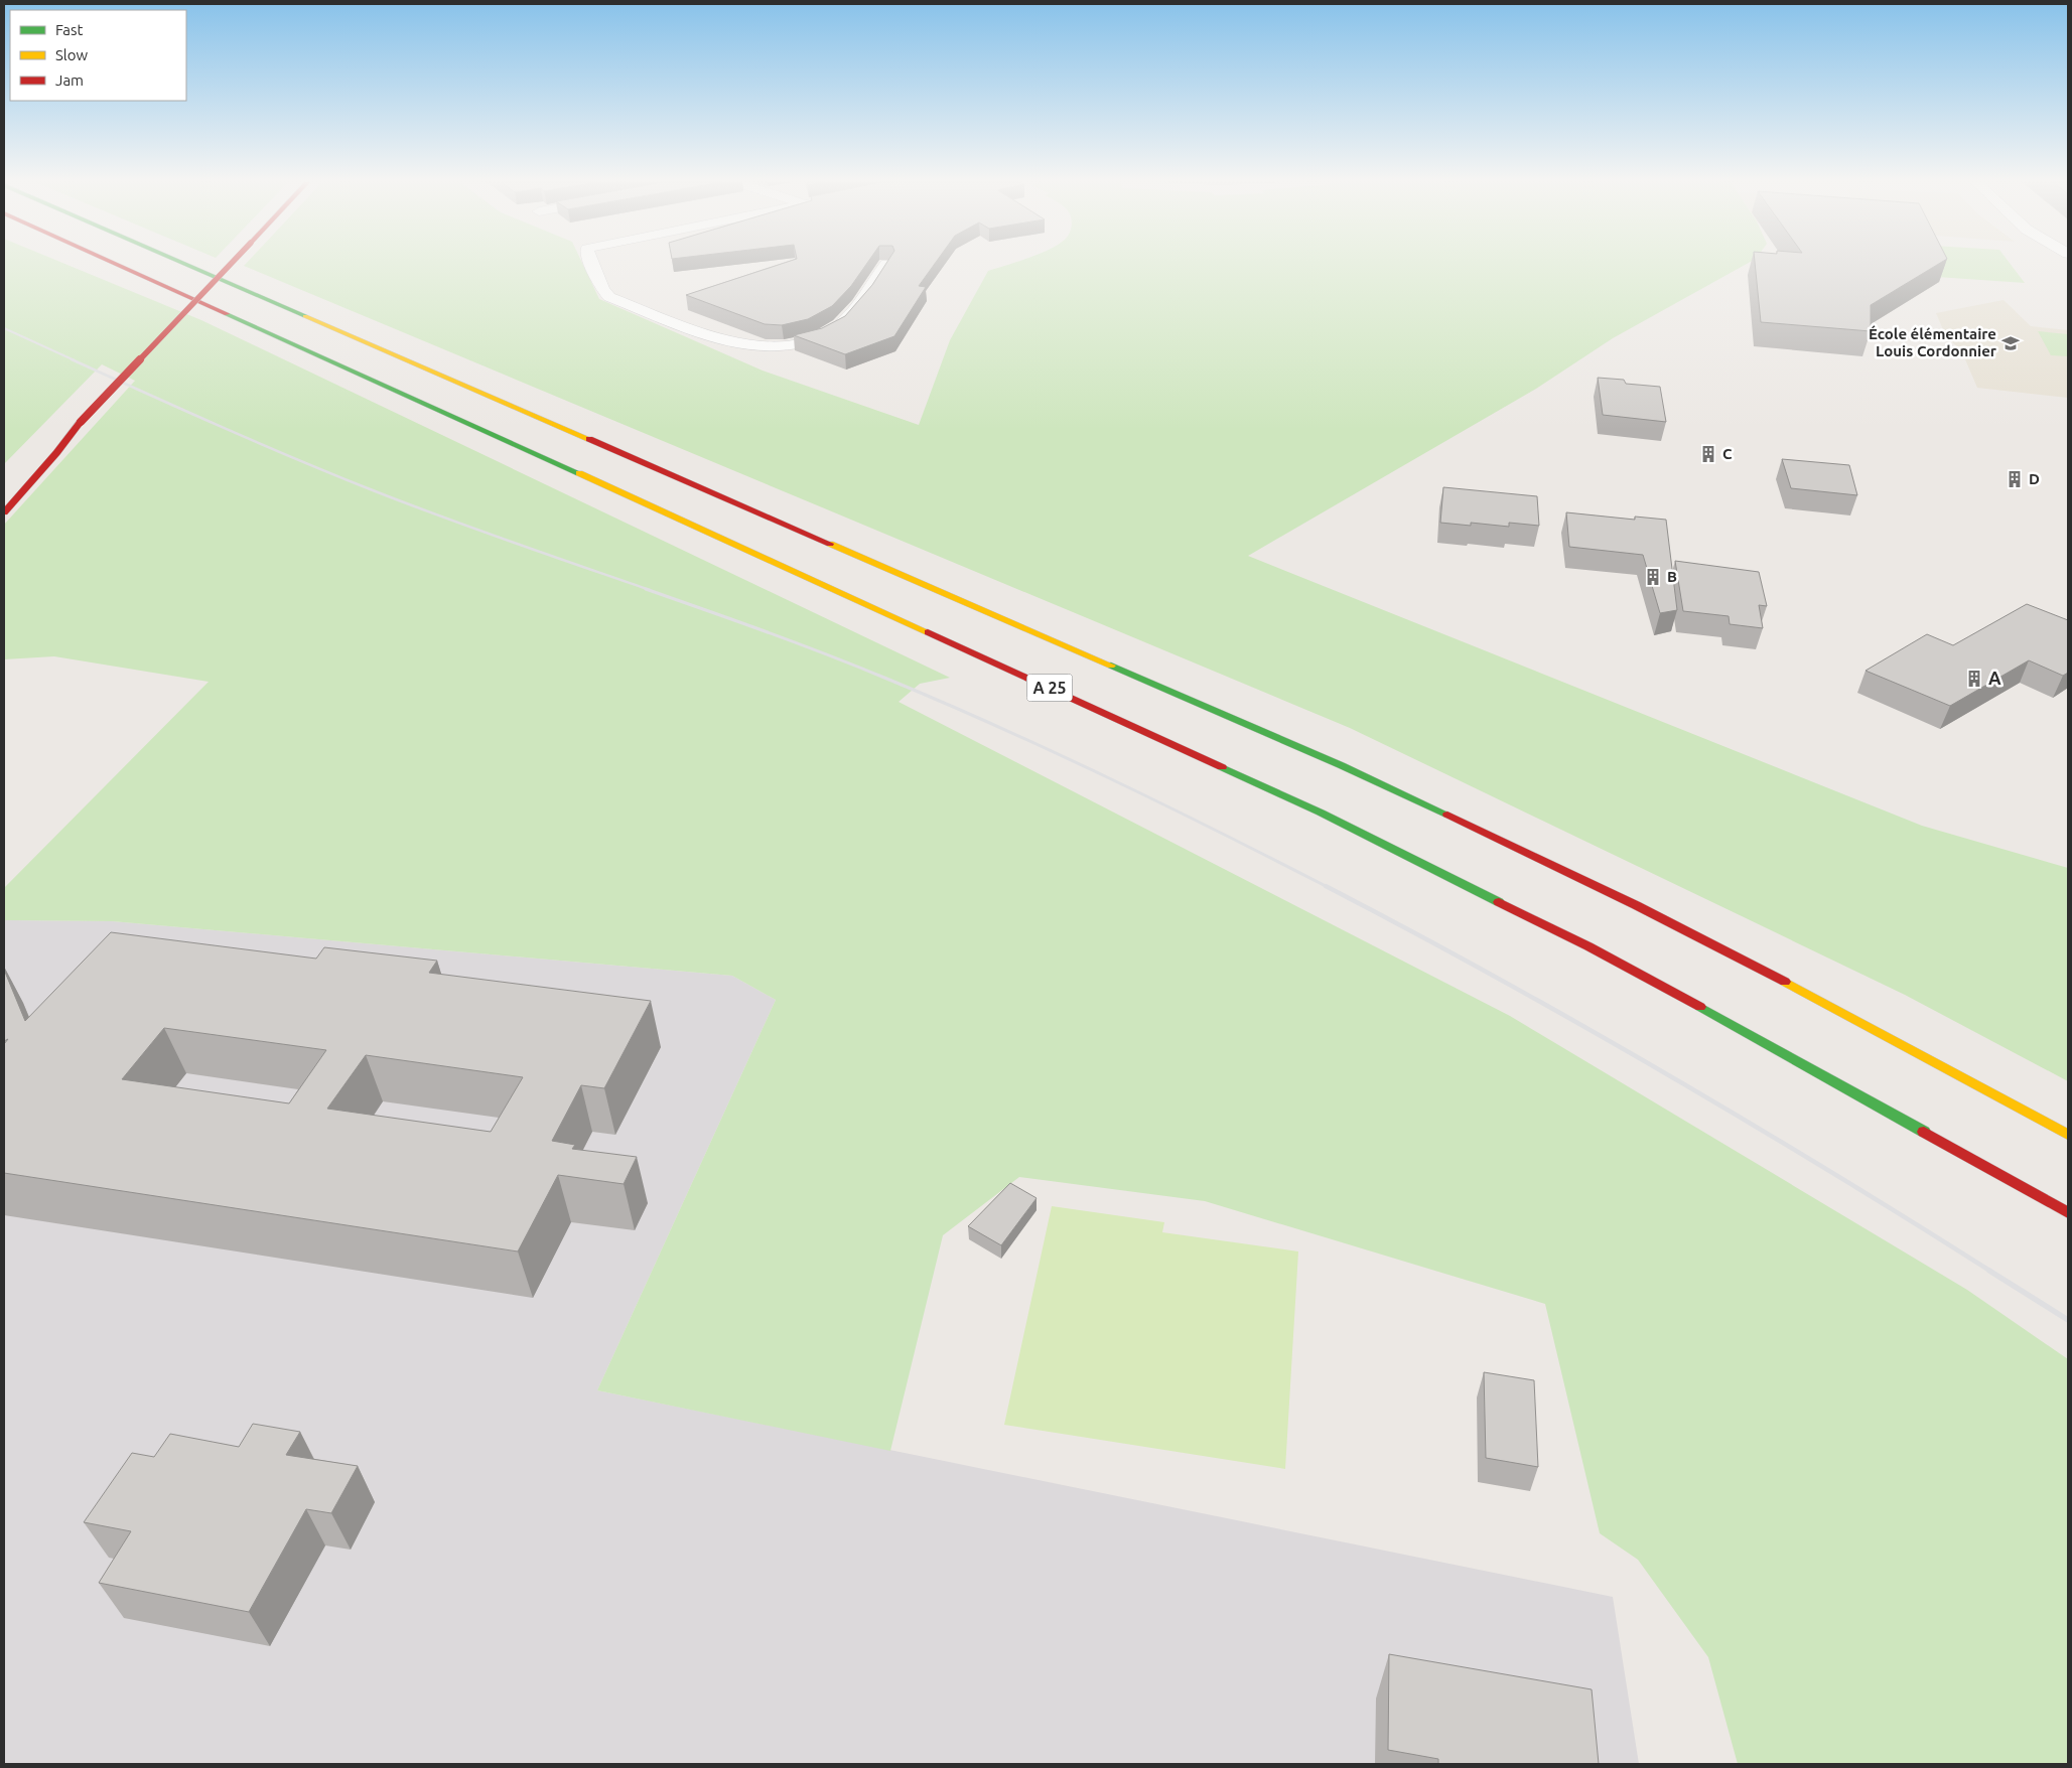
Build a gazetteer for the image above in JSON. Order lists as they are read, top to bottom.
{
  "streets": {
    "main road": ["A 25"]
  },
  "places": {
    "school or university": ["École élémentaire Louis Cordonnier"],
    "building": [
      "C",
      "D",
      "B",
      "A"
    ]
  },
  "legend": ["Fast", "Slow", "Jam"]
}
